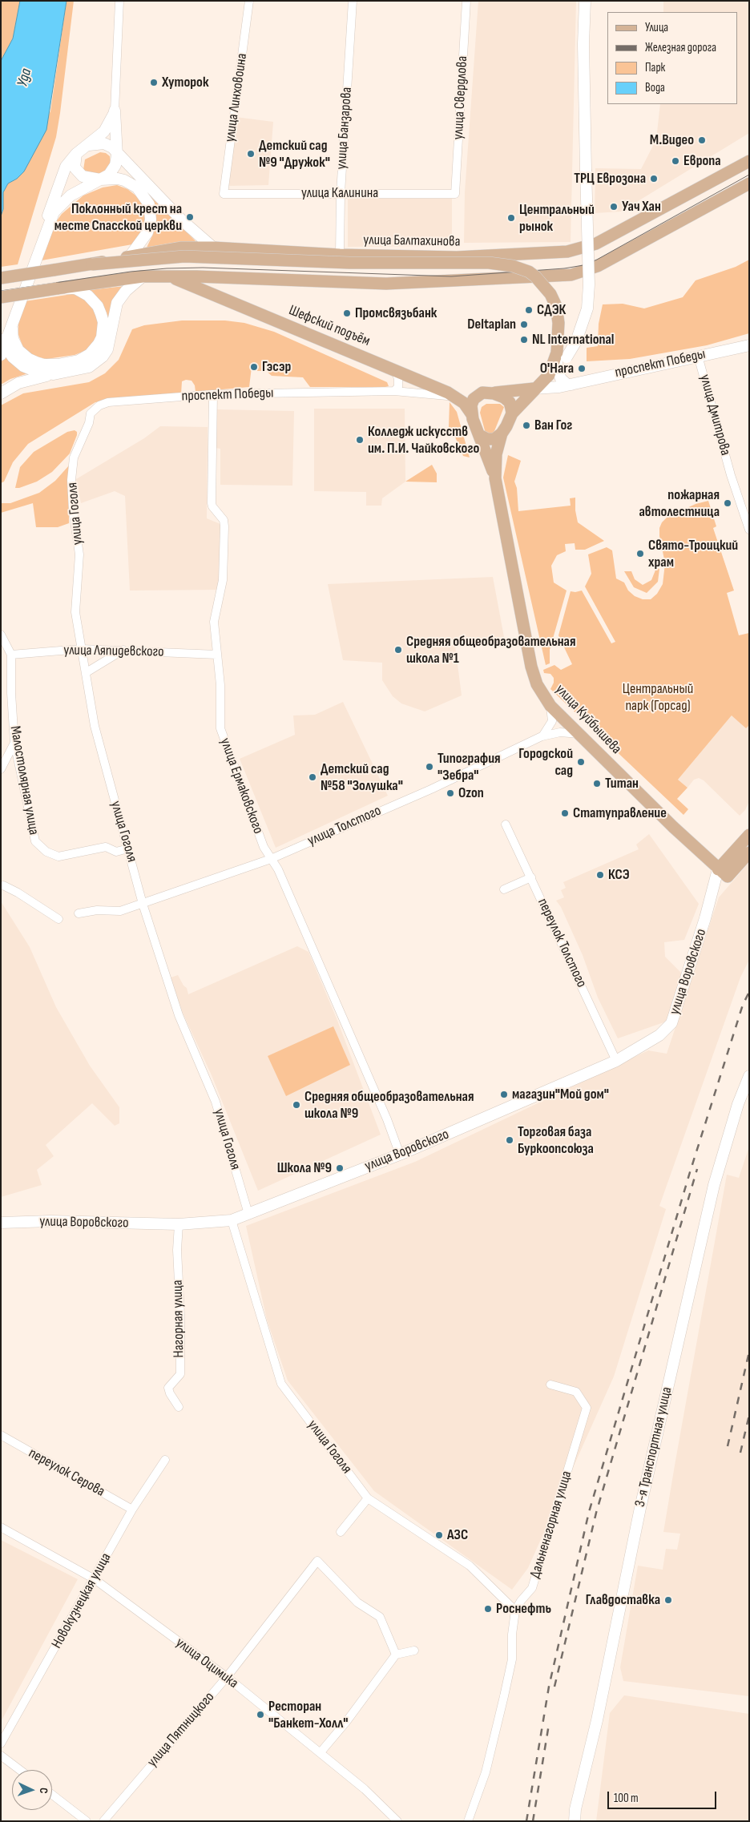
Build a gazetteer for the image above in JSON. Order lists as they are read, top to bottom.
{
  "streets": {
    "main road": ["улица Балтахинова", "Шефский подъём", "улица Куйбышева"],
    "street": [
      "улица Линховоина",
      "улица Свердлова",
      "улица Банзарова",
      "улица Калинина",
      "проспект Победы",
      "улица Дмитрова",
      "улица Гоголя",
      "улица Ляпидевского",
      "Малостолярная улица",
      "улица Ермаковского",
      "улица Толстого",
      "переулок Толстого",
      "улица Воровского",
      "Нагорная улица",
      "3-я Транспортная улица",
      "переулок Серова",
      "Дальненагорная улица",
      "Новокузнецкая улица",
      "улица Оцимика",
      "улица Пятницкого"
    ]
  },
  "crossings": [
    ["улица Линховоина", "улица Калинина"],
    ["улица Свердлова", "улица Калинина"],
    ["улица Банзарова", "улица Калинина"],
    ["улица Банзарова", "улица Балтахинова"],
    ["Шефский подъём", "проспект Победы"],
    ["Шефский подъём", "улица Куйбышева"],
    ["проспект Победы", "улица Дмитрова"],
    ["проспект Победы", "улица Гоголя"],
    ["проспект Победы", "улица Куйбышева"],
    ["проспект Победы", "улица Ермаковского"],
    ["улица Гоголя", "улица Ляпидевского"],
    ["улица Гоголя", "Малостолярная улица"],
    ["улица Гоголя", "улица Толстого"],
    ["улица Гоголя", "улица Воровского"],
    ["улица Гоголя", "Дальненагорная улица"],
    ["улица Ляпидевского", "Малостолярная улица"],
    ["улица Ляпидевского", "улица Ермаковского"],
    ["улица Куйбышева", "улица Толстого"],
    ["улица Куйбышева", "улица Воровского"],
    ["улица Ермаковского", "улица Толстого"],
    ["улица Ермаковского", "улица Воровского"],
    ["переулок Толстого", "улица Воровского"],
    ["улица Воровского", "Нагорная улица"],
    ["переулок Серова", "Новокузнецкая улица"],
    ["Новокузнецкая улица", "улица Оцимика"],
    ["улица Оцимика", "улица Пятницкого"]
  ],
  "water": ["Уда"],
  "parks": ["Центральный парк (Горсад)"],
  "places": [
    "Хуторок",
    "М.Видео",
    "Детский сад №9 \"Дружок\"",
    "Европа",
    "ТРЦ Еврозона",
    "Уач Хан",
    "Поклонный крест на месте Спасской церкви",
    "Центральный рынок",
    "СДЭК",
    "Промсвязьбанк",
    "Deltaplan",
    "NL International",
    "Гэсэр",
    "O'Hara",
    "Ван Гог",
    "Колледж искусств им. П.И. Чайковского",
    "пожарная автолестница",
    "Свято-Троицкий храм",
    "Средняя общеобразовательная школа №1",
    "Городской сад",
    "Типография \"Зебра\"",
    "Детский сад №58 \"Золушка\"",
    "Титан",
    "Ozon",
    "Статуправление",
    "КСЭ",
    "магазин\"Мой дом\"",
    "Средняя общеобразовательная школа №9",
    "Торговая база Буркоопсоюза",
    "Школа №9",
    "АЗС",
    "Главдоставка",
    "Роснефть",
    "Ресторан \"Банкет-Холл\""
  ],
  "legend": [
    "Улица",
    "Железная дорога",
    "Парк",
    "Вода"
  ],
  "scale_bar": "100 m",
  "north": "right"
}
